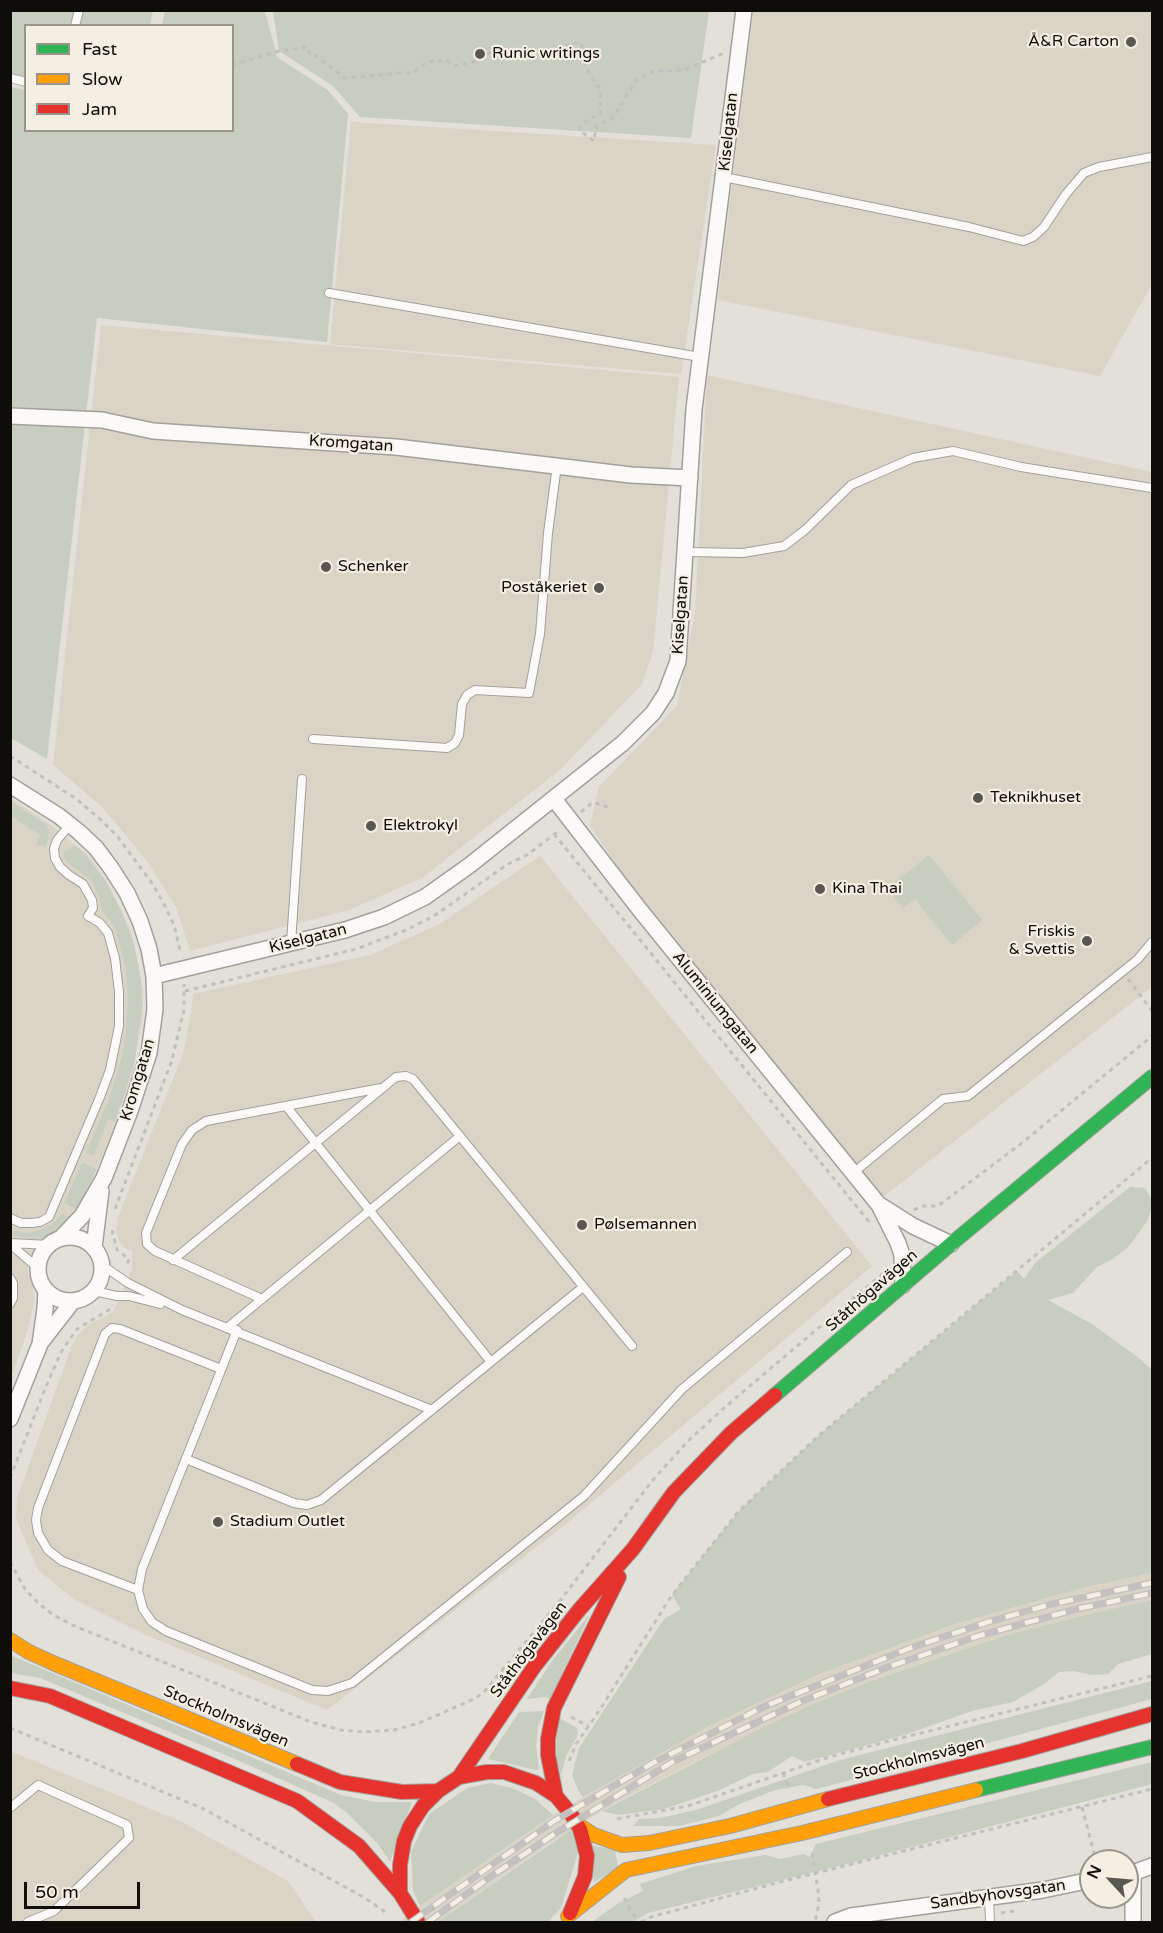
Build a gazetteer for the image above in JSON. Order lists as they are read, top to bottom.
{
  "streets": {
    "main road": ["Ståthögavägen", "Stockholmsvägen"],
    "street": [
      "Kiselgatan",
      "Kromgatan",
      "Aluminiumgatan",
      "Sandbyhovsgatan"
    ]
  },
  "crossings": [
    ["Kiselgatan", "Kromgatan"],
    ["Kiselgatan", "Aluminiumgatan"],
    ["Aluminiumgatan", "Ståthögavägen"]
  ],
  "places": [
    "Å&R Carton",
    "Runic writings",
    "Schenker",
    "Poståkeriet",
    "Teknikhuset",
    "Elektrokyl",
    "Kina Thai",
    "Friskis & Svettis",
    "Pølsemannen",
    "Stadium Outlet"
  ],
  "legend": ["Fast", "Slow", "Jam"],
  "scale_bar": "50 m",
  "north": "top left"
}
